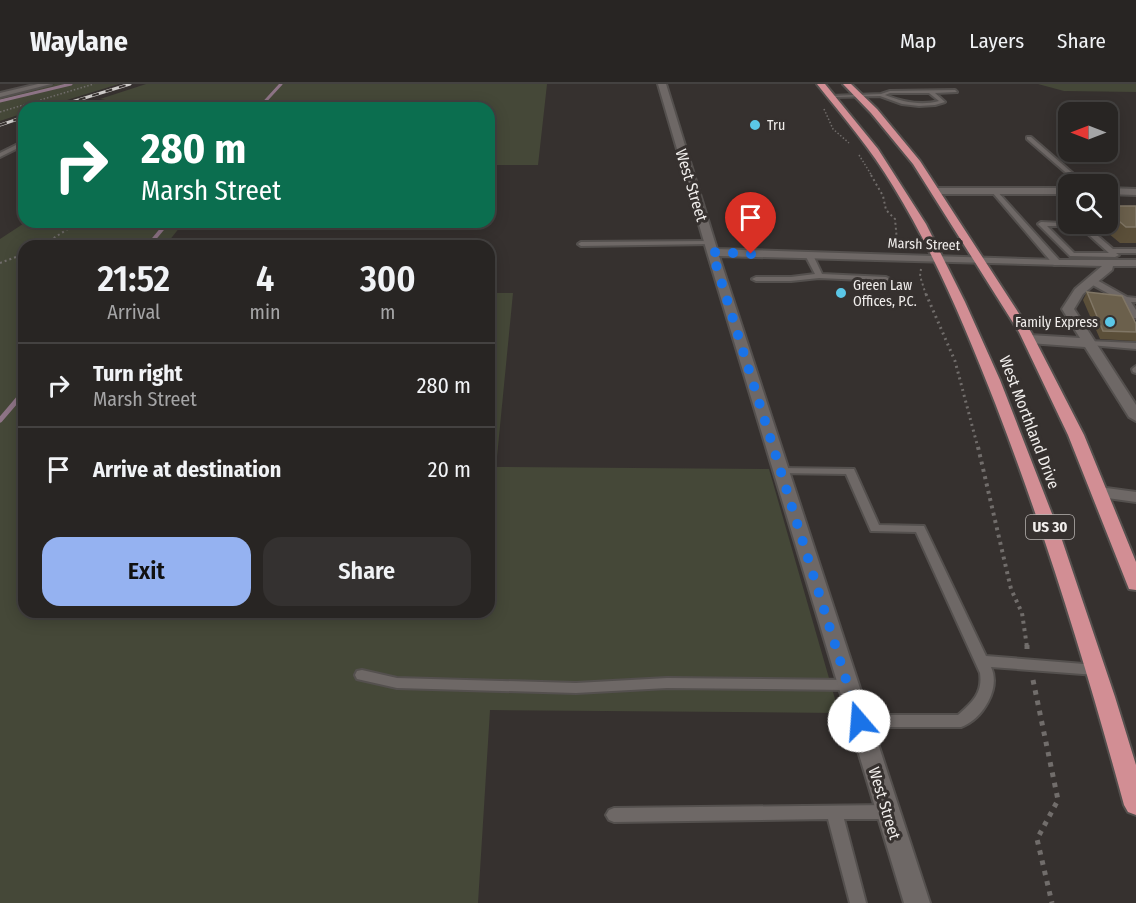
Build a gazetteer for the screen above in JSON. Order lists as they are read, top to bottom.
{
  "streets": {
    "highway": ["West Morthland Drive", "US 30"],
    "street": ["West Street", "Marsh Street"]
  },
  "crossings": [
    ["West Street", "Marsh Street"],
    ["Marsh Street", "West Morthland Drive"]
  ],
  "places": ["Tru", "Green Law Offices, P.C.", "Family Express"],
  "north": "left",
  "page": {
    "header": "Waylane",
    "nav": ["Map", "Layers", "Share"],
    "turn": ["280 m", "Marsh Street"],
    "eta": [
      "21:52",
      "Arrival",
      "4",
      "min",
      "300",
      "m"
    ],
    "list": [
      {
        "name": "Turn right",
        "note": "Marsh Street",
        "value": "280 m"
      },
      {
        "name": "Arrive at destination",
        "value": "20 m"
      }
    ],
    "buttons": ["Exit", "Share"]
  }
}
